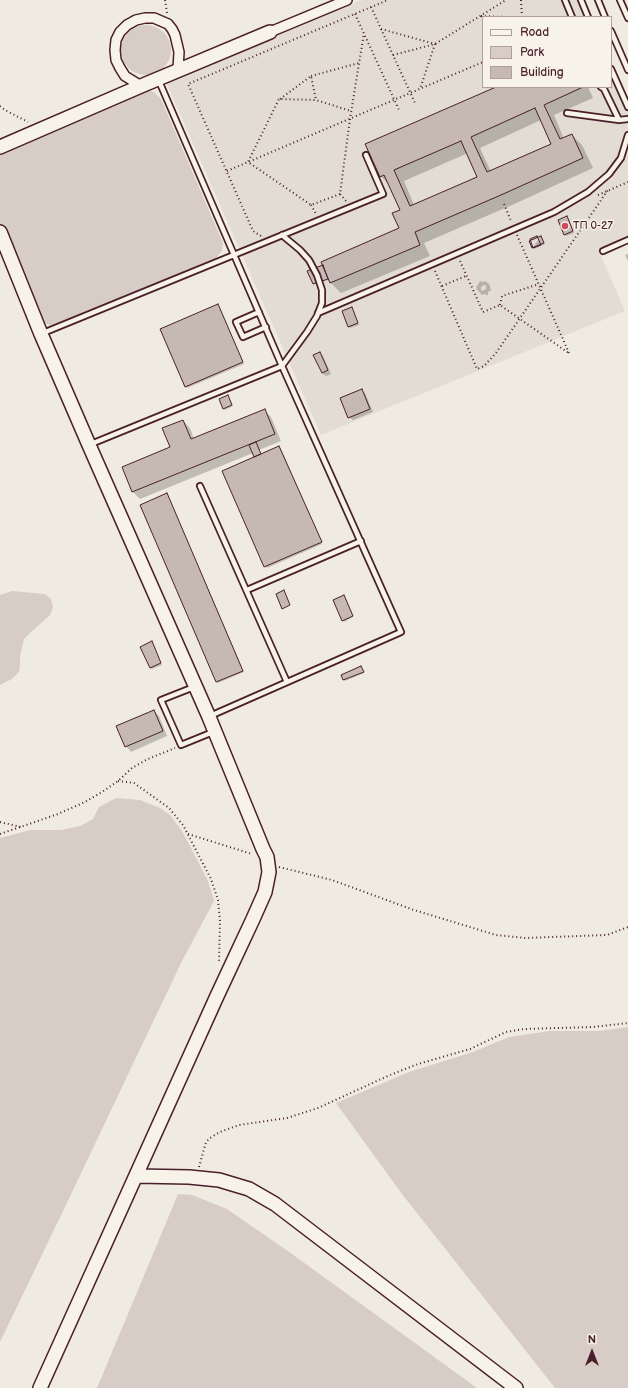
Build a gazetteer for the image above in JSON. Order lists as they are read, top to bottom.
{
  "places": ["ТП 0-27"],
  "legend": ["Road", "Park", "Building"],
  "north": "top"
}
